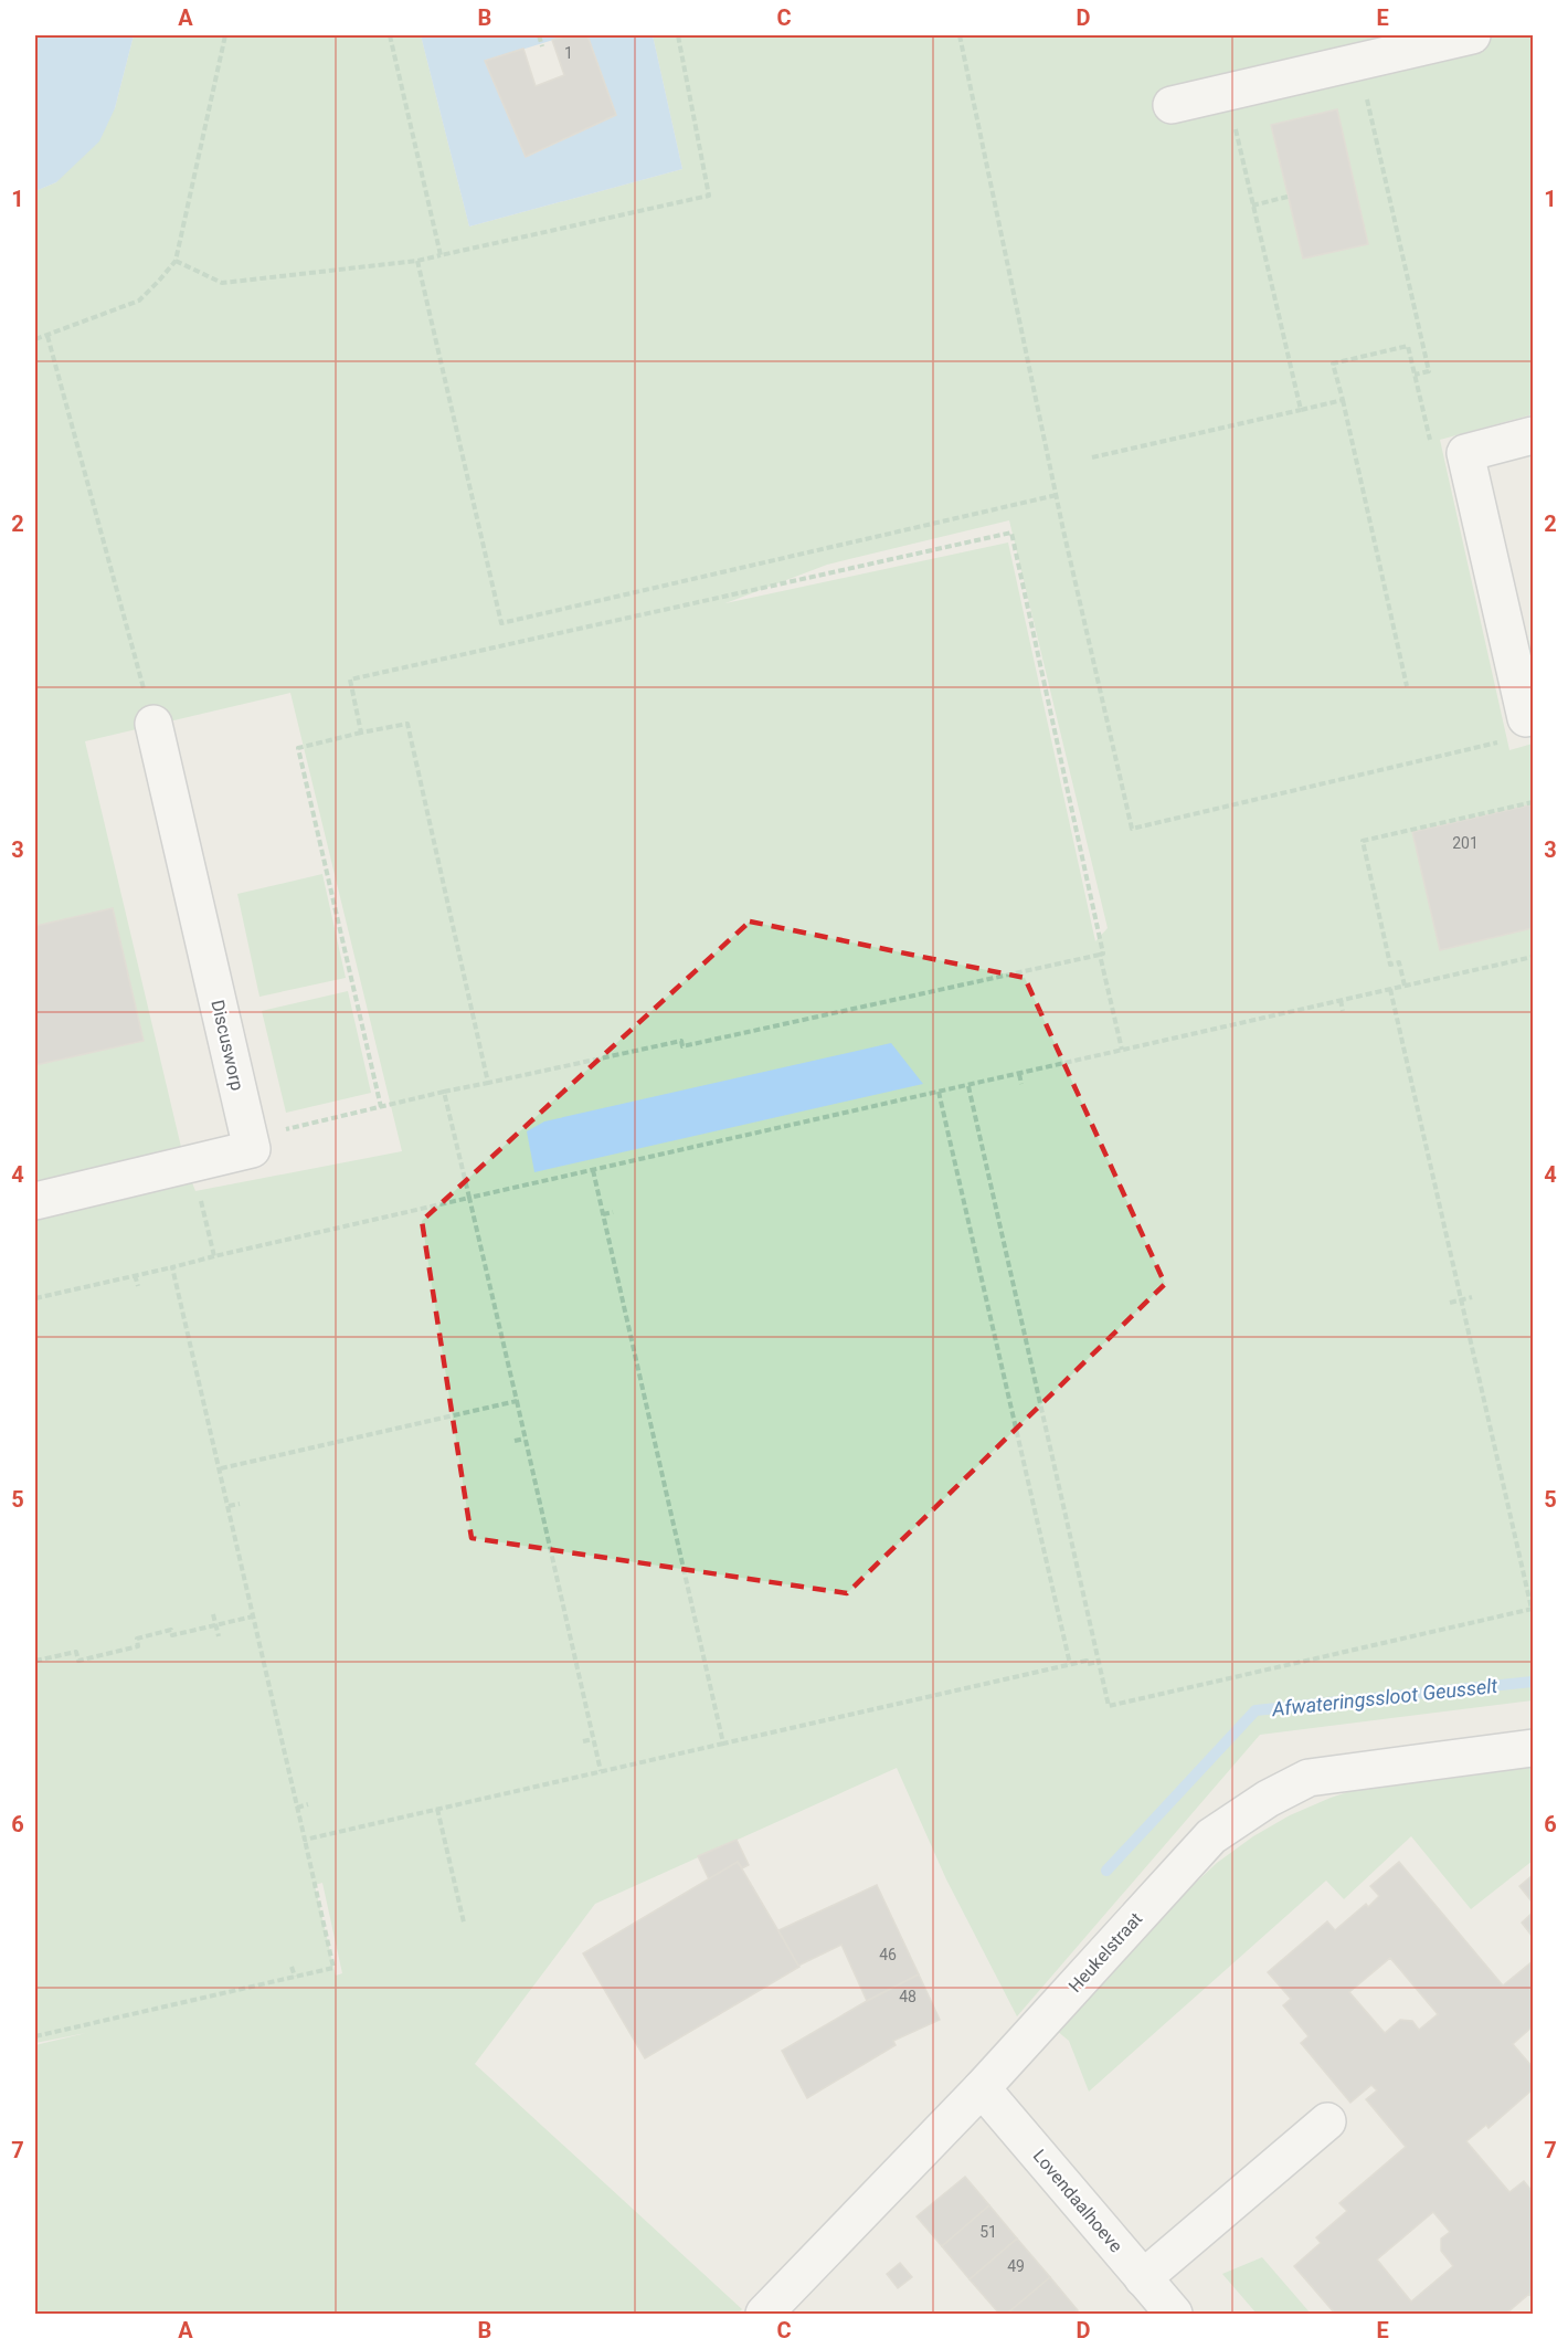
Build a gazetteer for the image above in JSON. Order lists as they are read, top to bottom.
{
  "streets": {
    "street": ["Discusworp", "Heukelstraat", "Lovendaalhoeve"]
  },
  "crossings": [
    ["Heukelstraat", "Lovendaalhoeve"]
  ],
  "water": ["Afwateringssloot Geusselt"],
  "house_numbers": [
    "1",
    "201",
    "46",
    "48",
    "51",
    "49"
  ],
  "grid": {
    "columns": [
      "A",
      "B",
      "C",
      "D",
      "E"
    ],
    "rows": [
      "1",
      "2",
      "3",
      "4",
      "5",
      "6",
      "7"
    ]
  }
}
